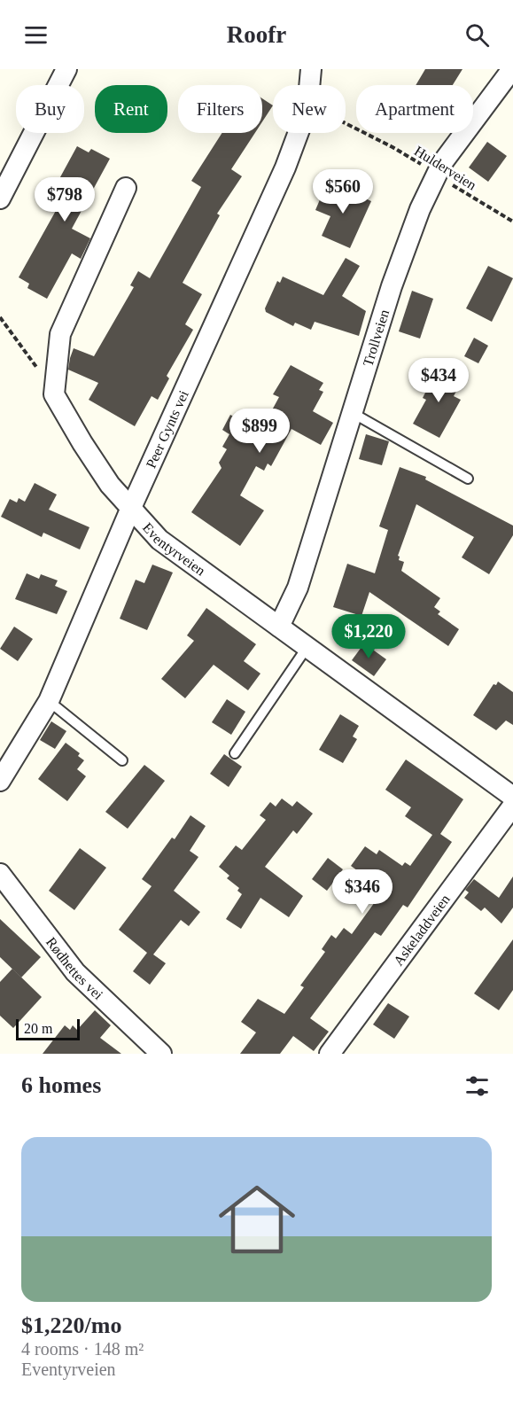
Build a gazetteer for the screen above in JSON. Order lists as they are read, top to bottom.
{
  "streets": {
    "street": [
      "Trollveien",
      "Peer Gynts vei",
      "Eventyrveien",
      "Askeladdveien",
      "Rødhettes vei"
    ],
    "path": ["Hulderveien"]
  },
  "crossings": [
    ["Hulderveien", "Trollveien"],
    ["Trollveien", "Eventyrveien"],
    ["Peer Gynts vei", "Eventyrveien"]
  ],
  "scale_bar": "20 m",
  "page": {
    "header": "Roofr",
    "chip": [
      "Buy",
      "Rent",
      "Filters",
      "New",
      "Apartment"
    ],
    "price": [
      "$560",
      "$798",
      "$434",
      "$899",
      "$1,220",
      "$346"
    ],
    "scale": "20 m",
    "heading": "6 homes",
    "list": [
      {
        "name": "$1,220/mo",
        "note": "4 rooms · 148 m² · Eventyrveien"
      }
    ]
  }
}
